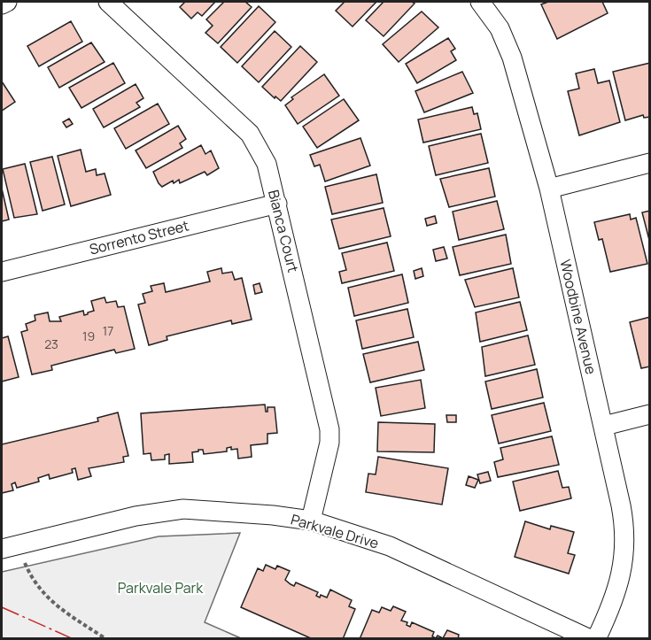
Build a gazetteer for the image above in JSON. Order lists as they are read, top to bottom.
{
  "streets": {
    "street": [
      "Bianca Court",
      "Sorrento Street",
      "Woodbine Avenue",
      "Parkvale Drive"
    ]
  },
  "crossings": [
    ["Bianca Court", "Sorrento Street"],
    ["Bianca Court", "Parkvale Drive"]
  ],
  "parks": ["Parkvale Park"],
  "house_numbers": ["17", "19", "23"]
}
